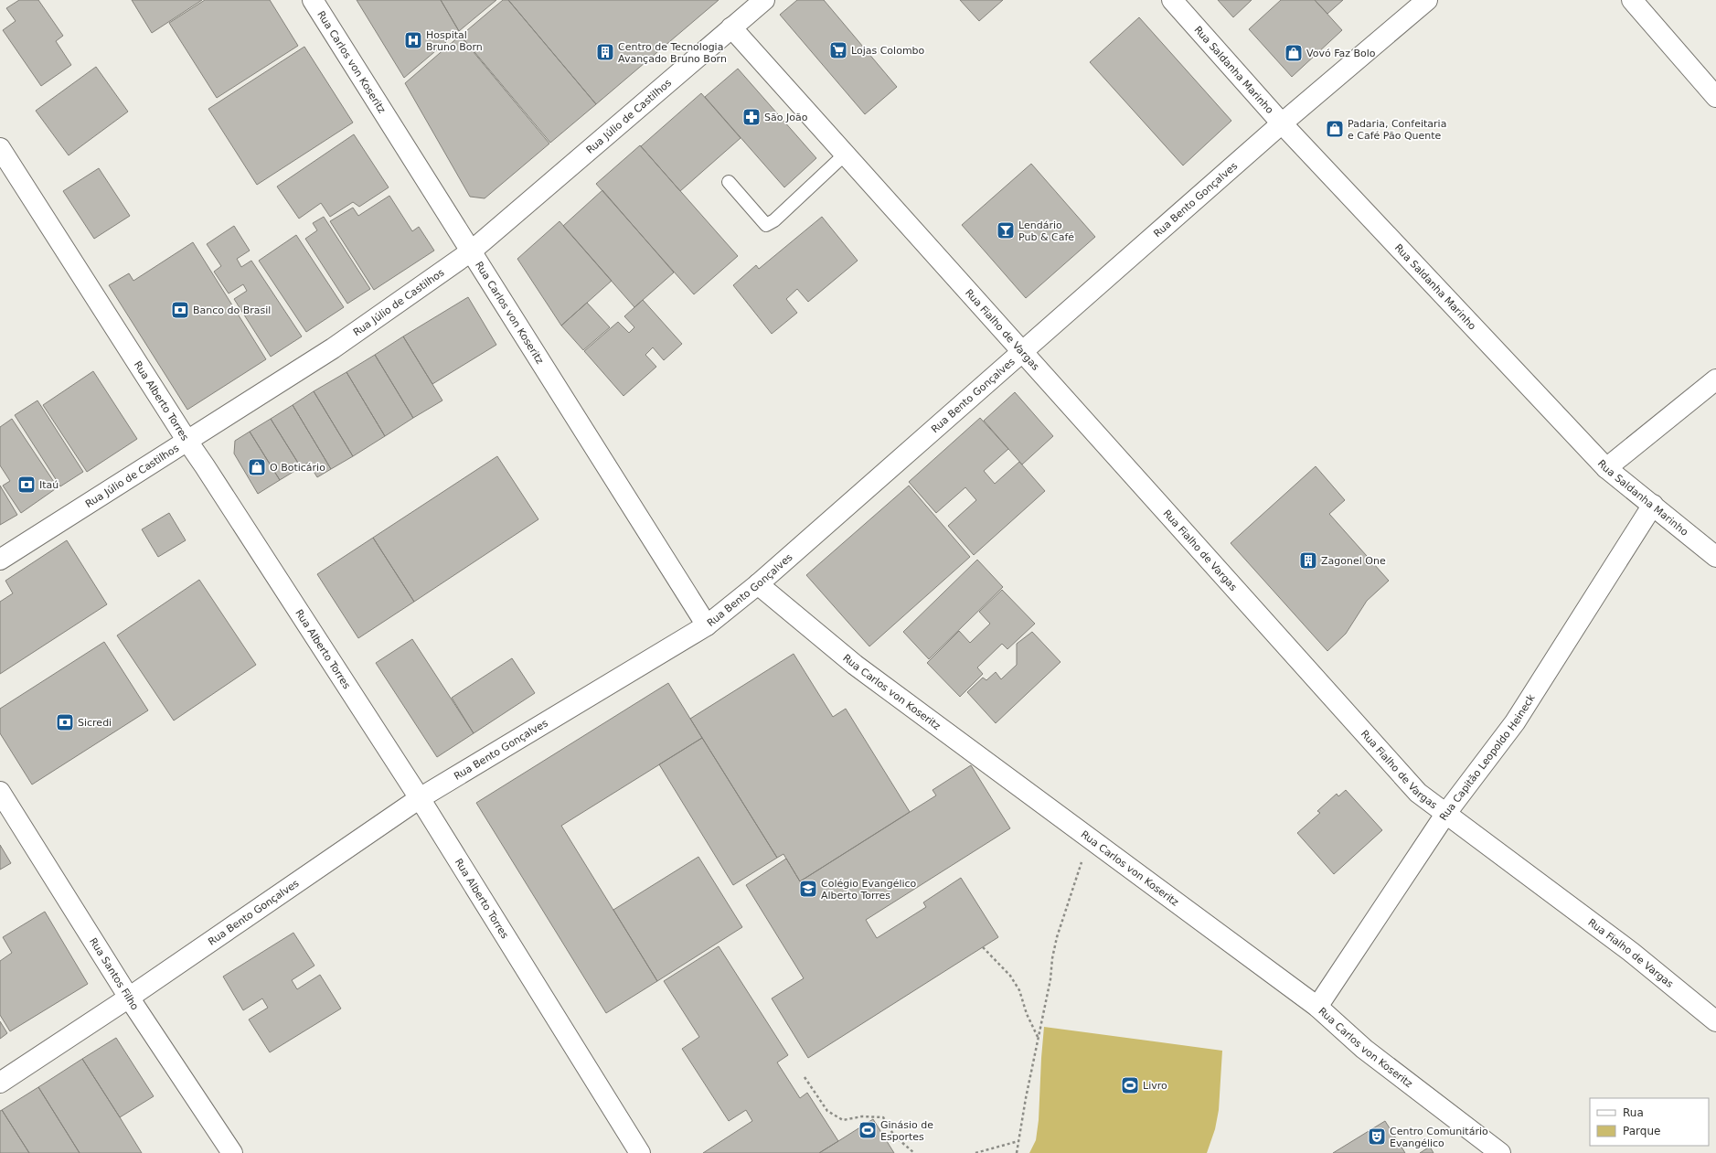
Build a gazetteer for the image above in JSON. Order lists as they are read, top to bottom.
{
  "streets": {
    "street": [
      "Rua Carlos von Koseritz",
      "Rua Saldanha Marinho",
      "Rua Júlio de Castilhos",
      "Rua Bento Gonçalves",
      "Rua Fialho de Vargas",
      "Rua Alberto Torres",
      "Rua Capitão Leopoldo Heineck",
      "Rua Santos Filho"
    ]
  },
  "crossings": [
    ["Rua Carlos von Koseritz", "Rua Júlio de Castilhos"],
    ["Rua Carlos von Koseritz", "Rua Bento Gonçalves"],
    ["Rua Carlos von Koseritz", "Rua Capitão Leopoldo Heineck"],
    ["Rua Saldanha Marinho", "Rua Bento Gonçalves"],
    ["Rua Saldanha Marinho", "Rua Capitão Leopoldo Heineck"],
    ["Rua Júlio de Castilhos", "Rua Fialho de Vargas"],
    ["Rua Júlio de Castilhos", "Rua Alberto Torres"],
    ["Rua Bento Gonçalves", "Rua Fialho de Vargas"],
    ["Rua Bento Gonçalves", "Rua Alberto Torres"],
    ["Rua Bento Gonçalves", "Rua Santos Filho"],
    ["Rua Fialho de Vargas", "Rua Capitão Leopoldo Heineck"]
  ],
  "places": {
    "hospital": ["Hospital Bruno Born"],
    "supermarket": ["Lojas Colombo"],
    "building": ["Centro de Tecnologia Avançado Bruno Born", "Zagonel One"],
    "shop": ["Vovó Faz Bolo", "Padaria, Confeitaria e Café Pão Quente", "O Boticário"],
    "pharmacy": ["São João"],
    "bar": ["Lendário Pub & Café"],
    "bank": ["Banco do Brasil", "Itaú", "Sicredi"],
    "school or university": ["Colégio Evangélico Alberto Torres"],
    "sports": ["Livro", "Ginásio de Esportes"],
    "theatre": ["Centro Comunitário Evangélico"]
  },
  "legend": ["Rua", "Parque"]
}
